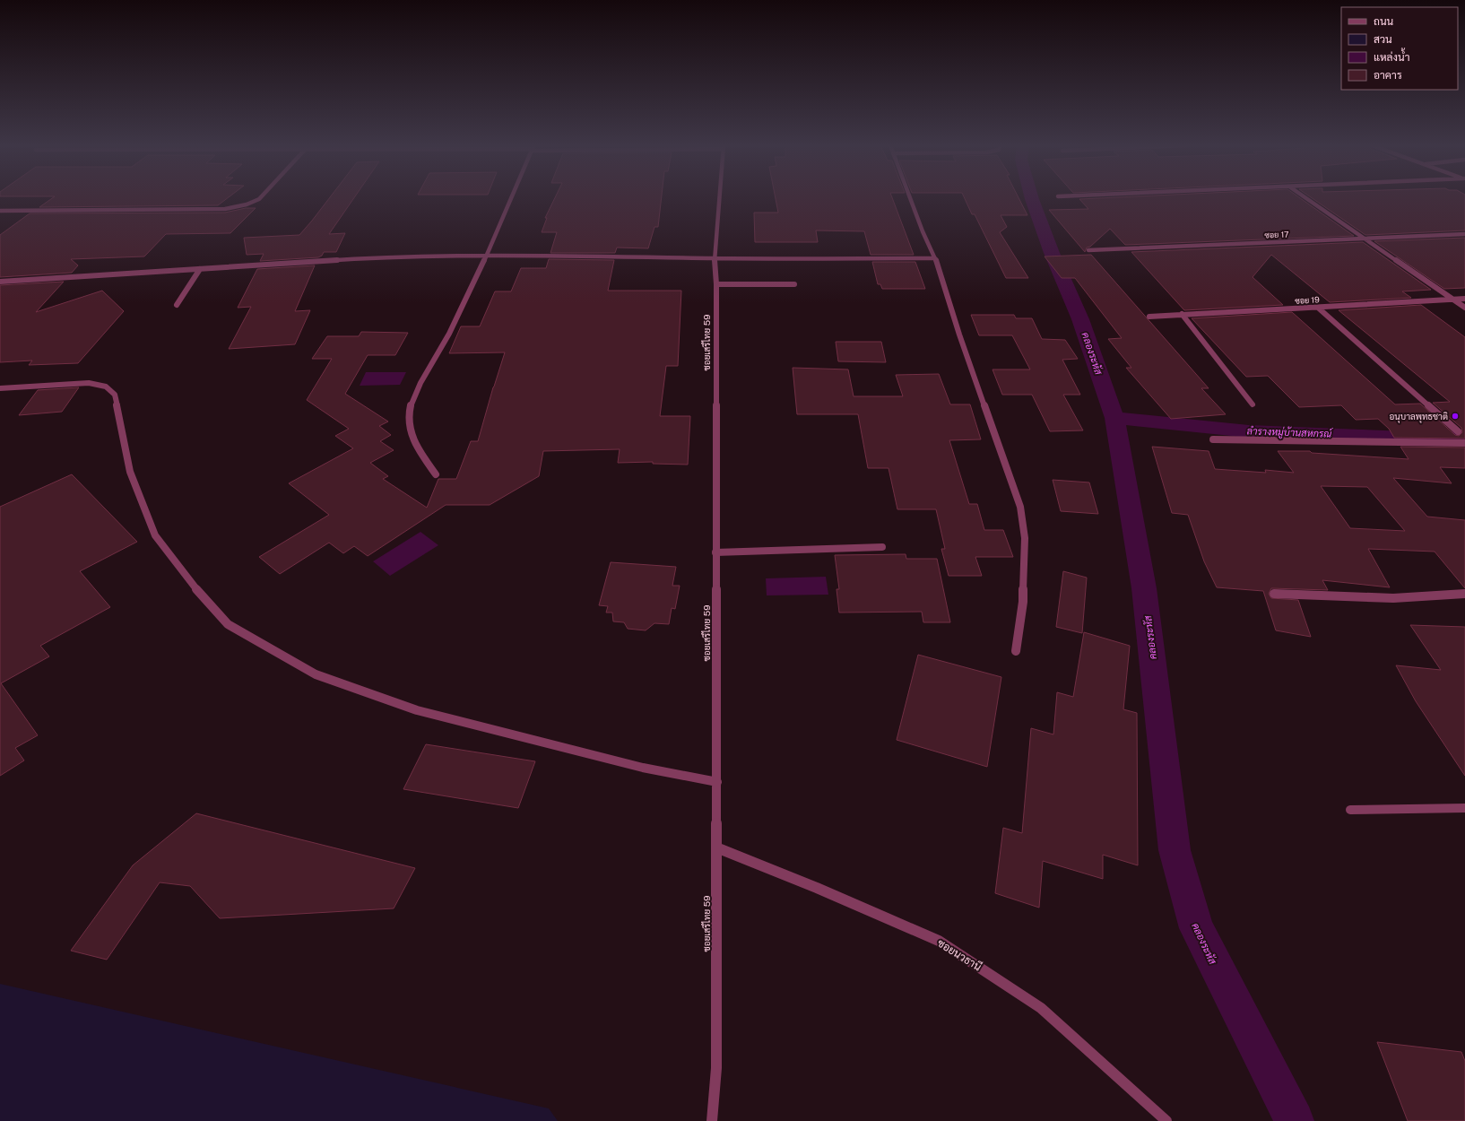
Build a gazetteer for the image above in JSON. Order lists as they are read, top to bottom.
{
  "streets": {
    "street": [
      "ซอย 17",
      "ซอย 19",
      "ซอยเสรีไทย 59",
      "ซอยนวธานี"
    ]
  },
  "crossings": [
    ["ซอยเสรีไทย 59", "ซอยนวธานี"]
  ],
  "water": ["คลองระหัส", "ลำรางหมู่บ้านสหกรณ์"],
  "places": ["อนุบาลพุทธชาติ"],
  "legend": [
    "ถนน",
    "สวน",
    "แหล่งน้ำ",
    "อาคาร"
  ]
}
